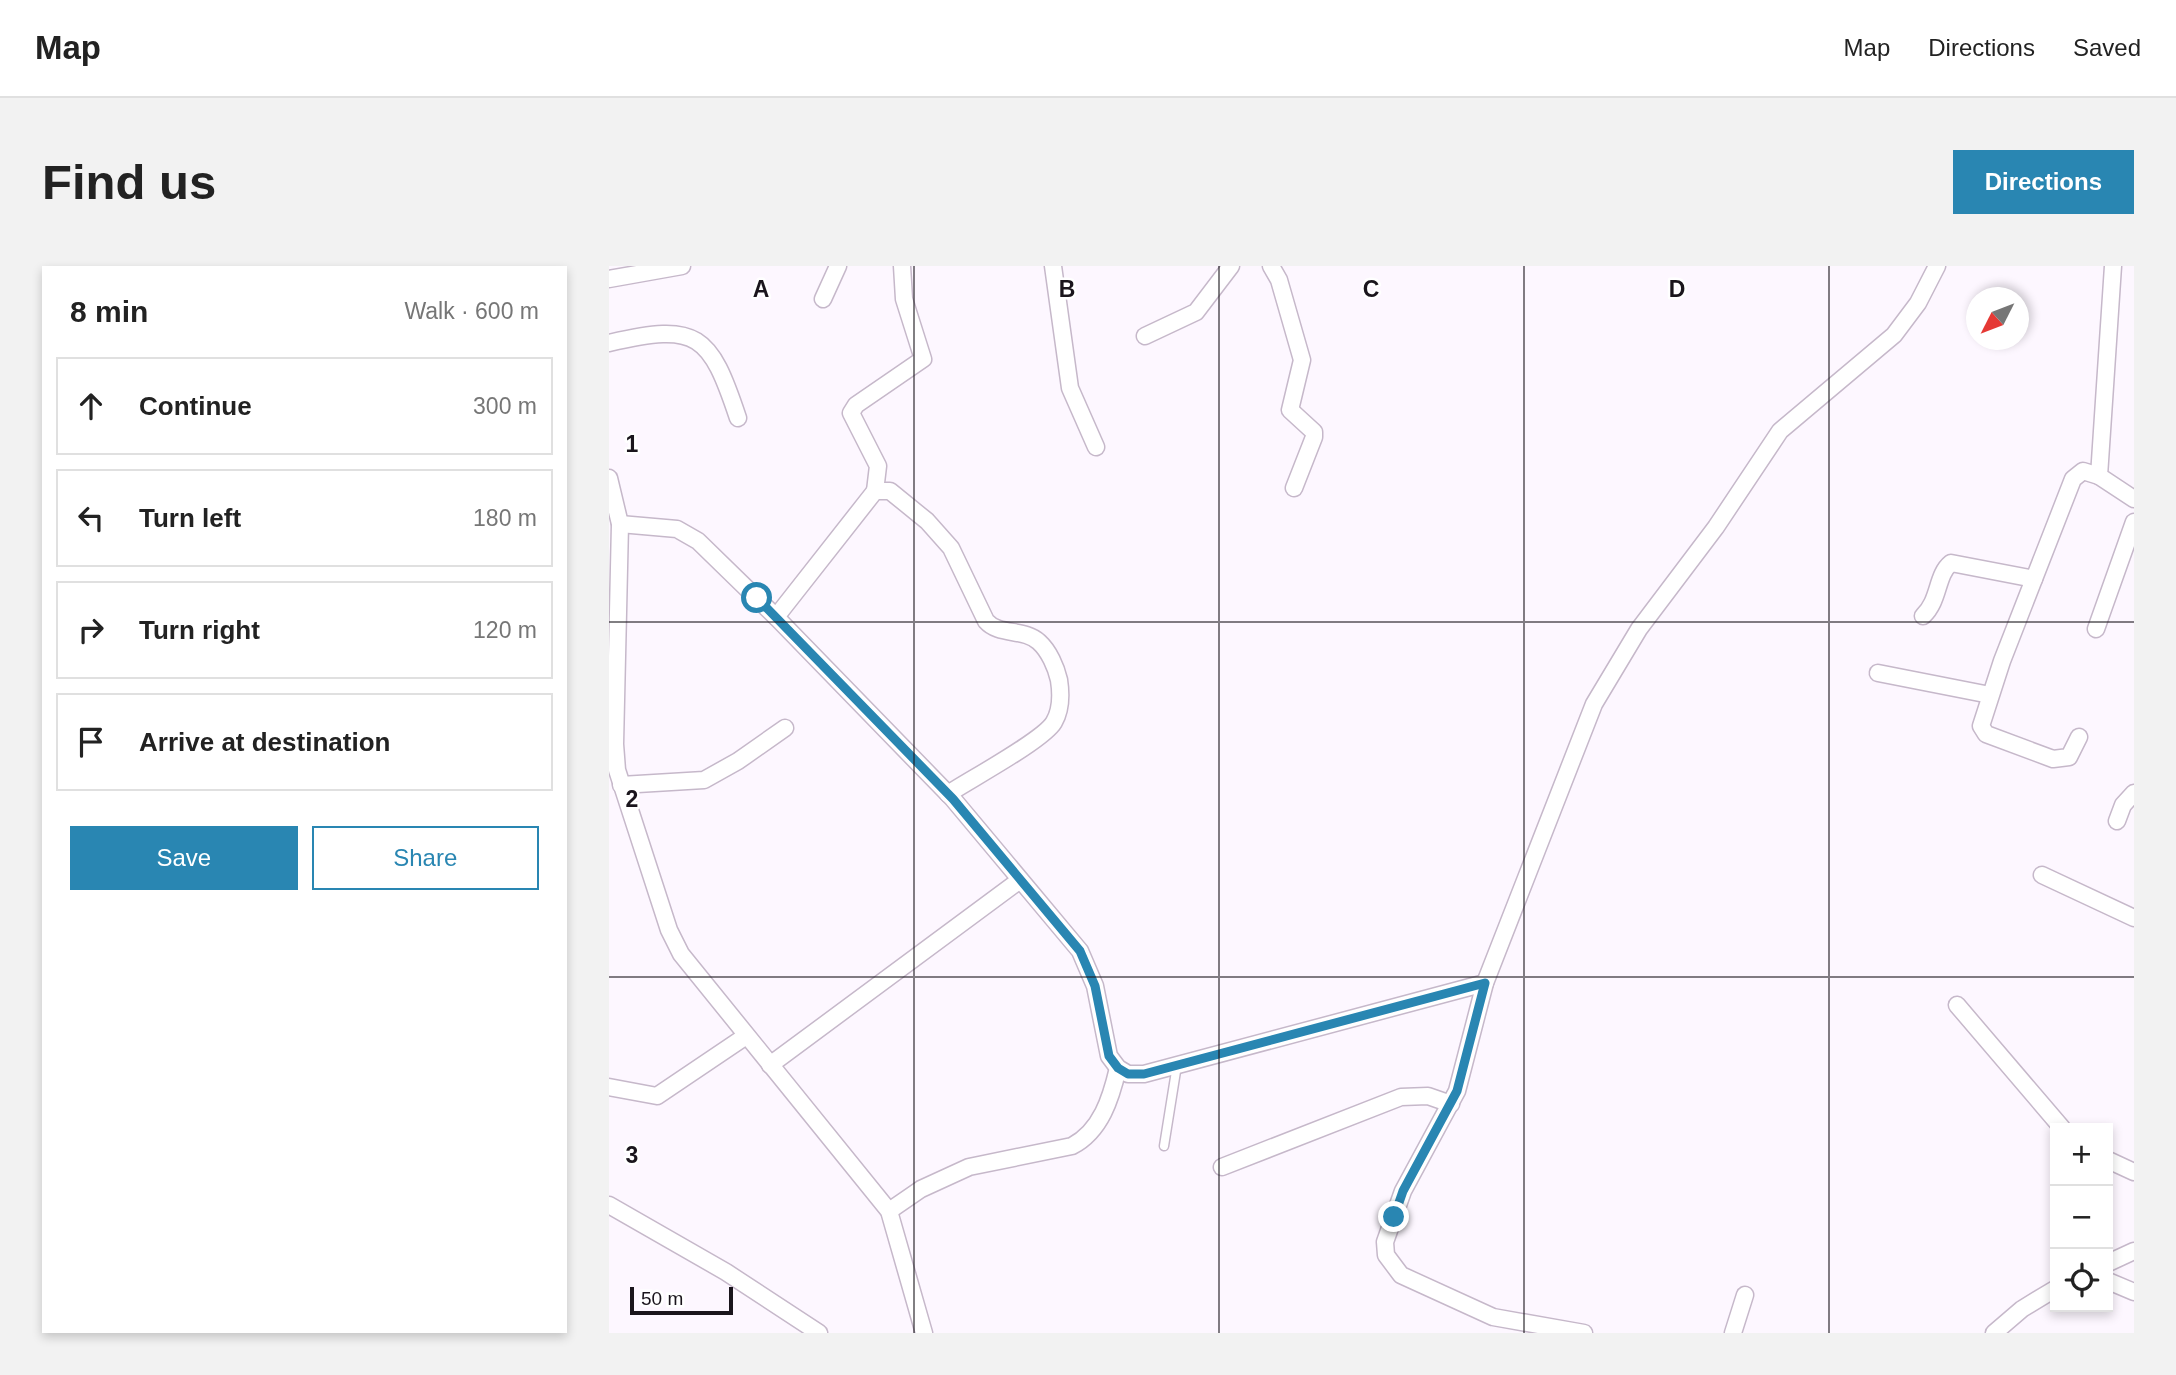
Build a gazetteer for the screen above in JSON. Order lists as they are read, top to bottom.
{
  "scale_bar": "50 m",
  "north": "bottom left",
  "page": {
    "header": "Map",
    "nav": ["Map", "Directions", "Saved"],
    "buttons": [
      "Directions",
      ["Save", "Share"]
    ],
    "title": "Find us",
    "heading": ["8 min", "Walk · 600 m"],
    "list": [
      ["Continue", "300 m"],
      ["Turn left", "180 m"],
      ["Turn right", "120 m"],
      "Arrive at destination"
    ],
    "map_buttons": ["+", "−"],
    "scale": "50 m"
  },
  "grid": {
    "columns": [
      "A",
      "B",
      "C",
      "D"
    ],
    "rows": ["1", "2", "3"]
  }
}
